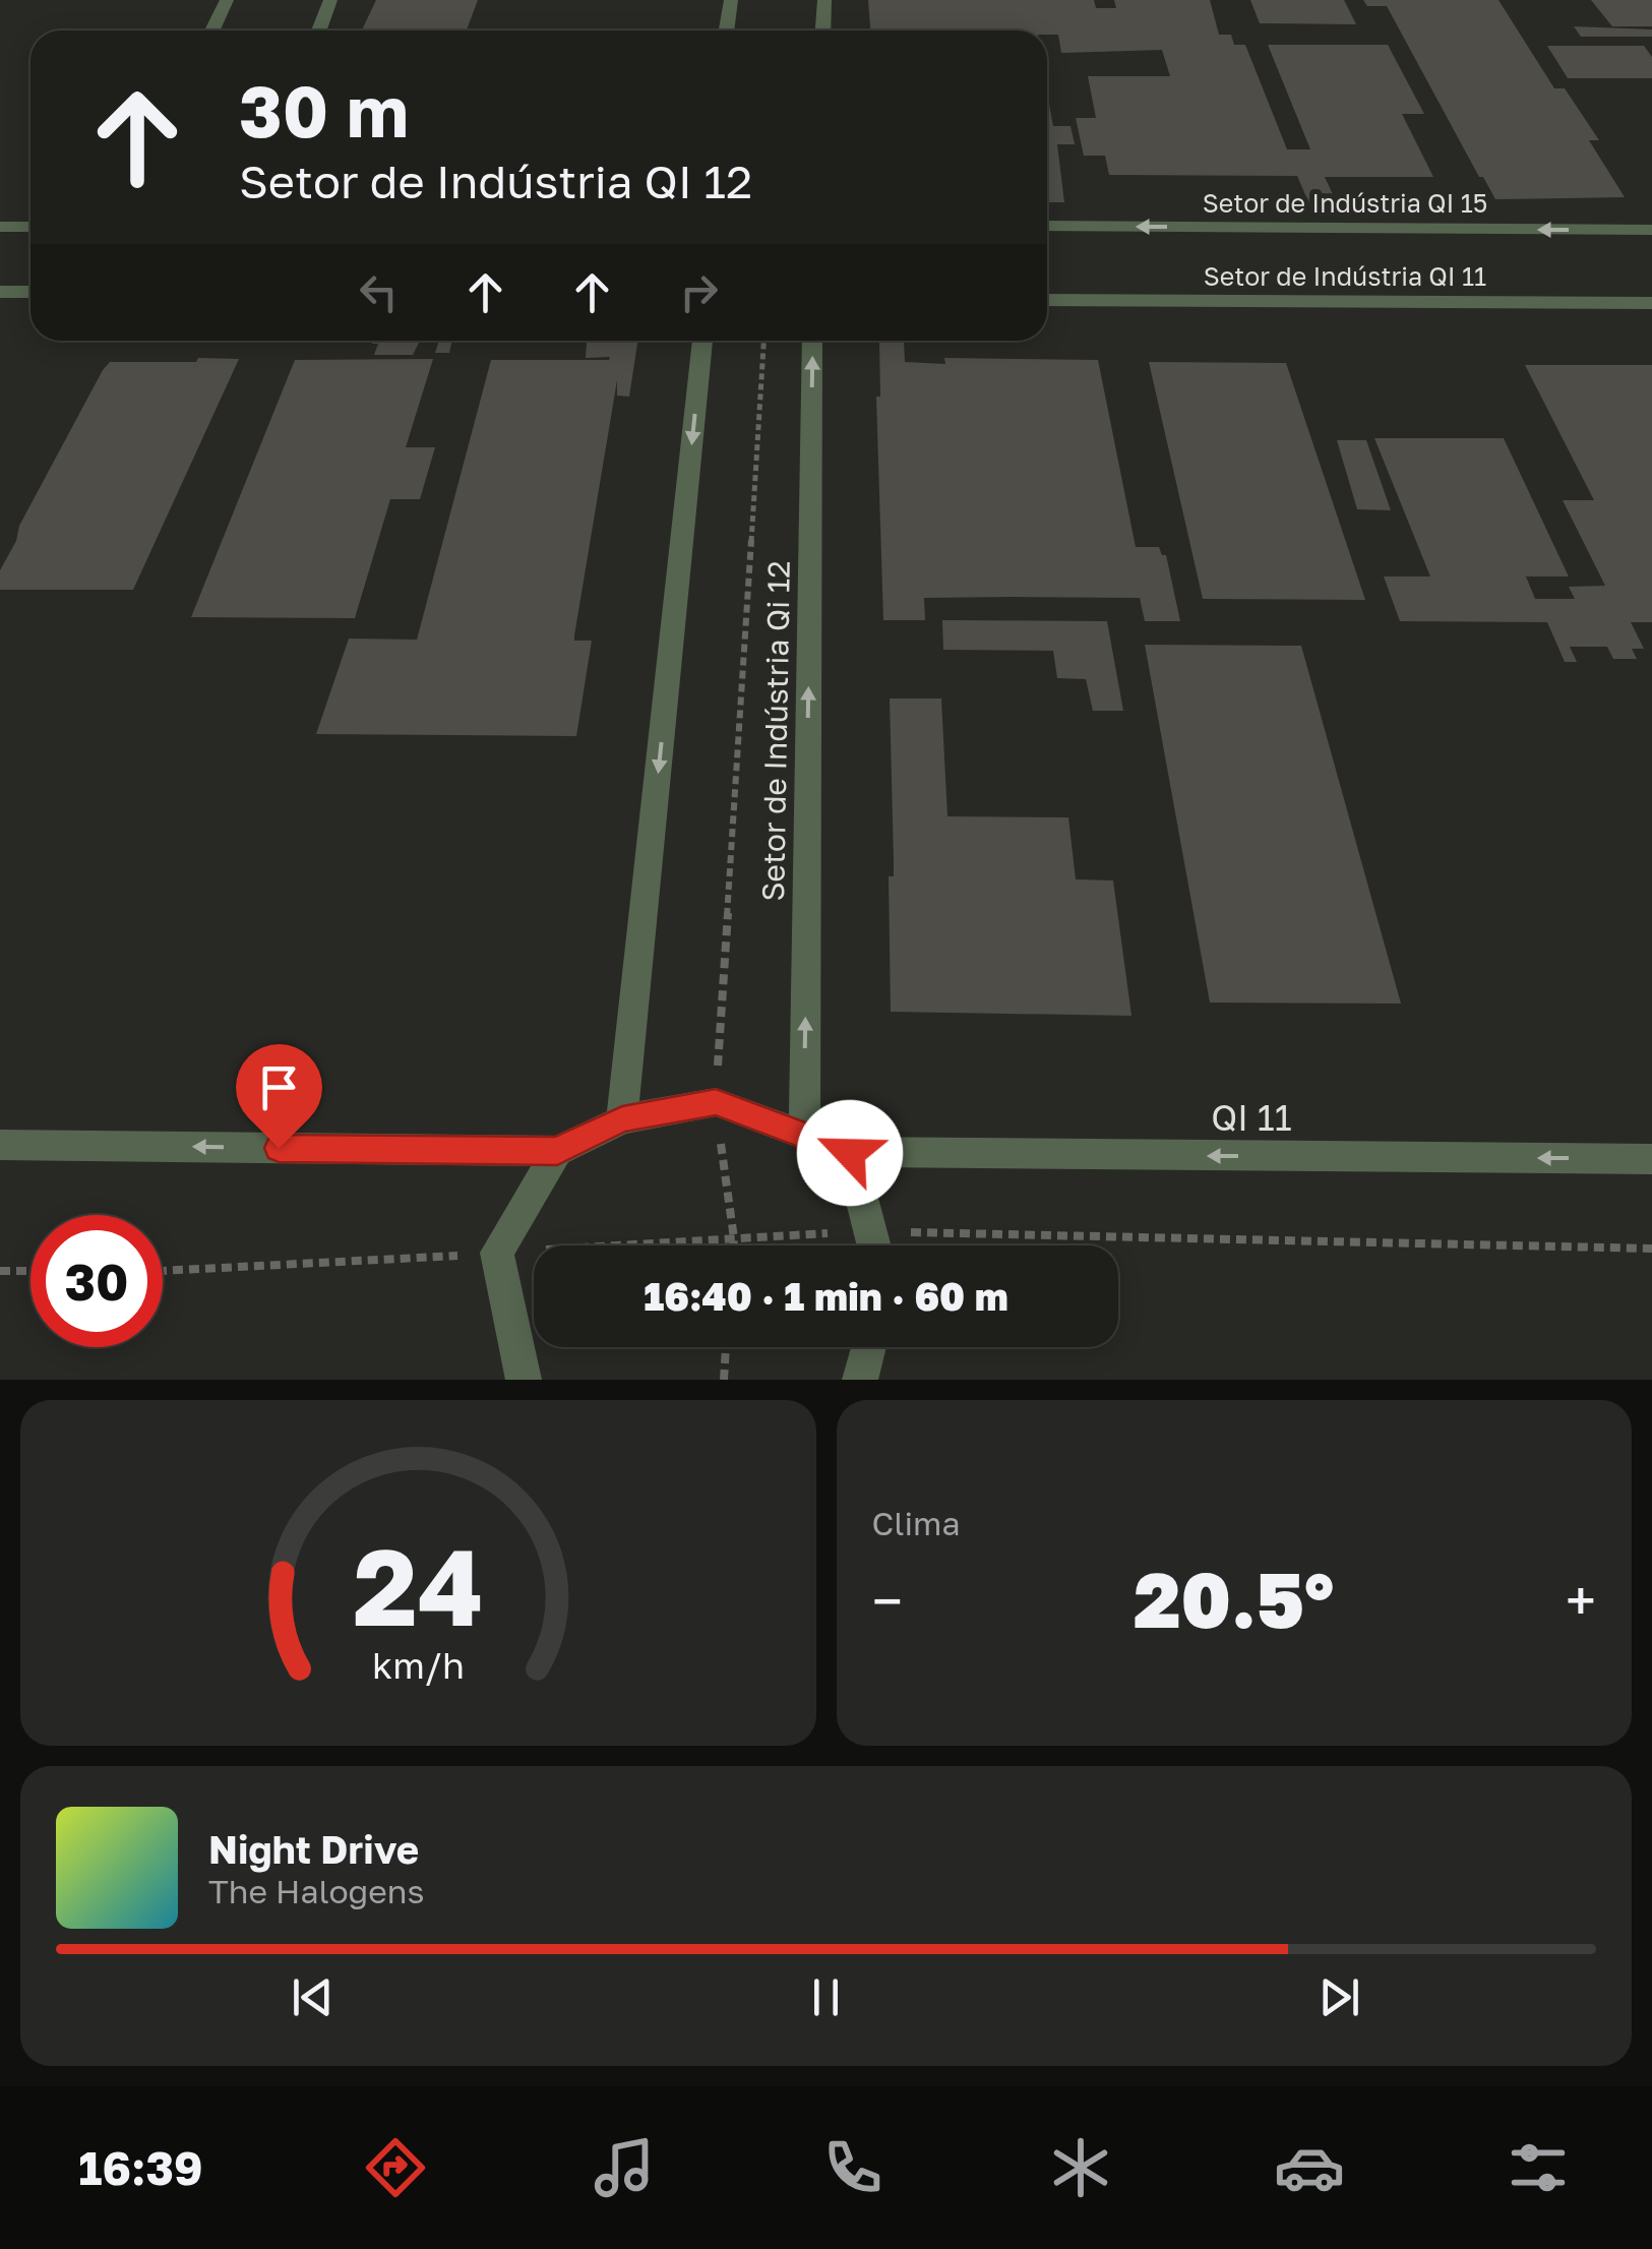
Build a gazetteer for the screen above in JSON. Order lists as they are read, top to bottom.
{
  "streets": {
    "street": [
      "Setor de Indústria QI 15",
      "Setor de Indústria QI 11",
      "Setor de Indústria Qi 12",
      "QI 11"
    ]
  },
  "one_way": ["Setor de Indústria QI 15", "QI 11"],
  "page": {
    "turn": ["30 m", "Setor de Indústria QI 12"],
    "limit": "30",
    "trip": "16:40 · 1 min · 60 m",
    "tile": "Clima",
    "heat": ["−", "20.5°", "+"],
    "song": ["Night Drive", "The Halogens"],
    "tabs": "16:39",
    "gauge": ["24", "km/h"]
  }
}
